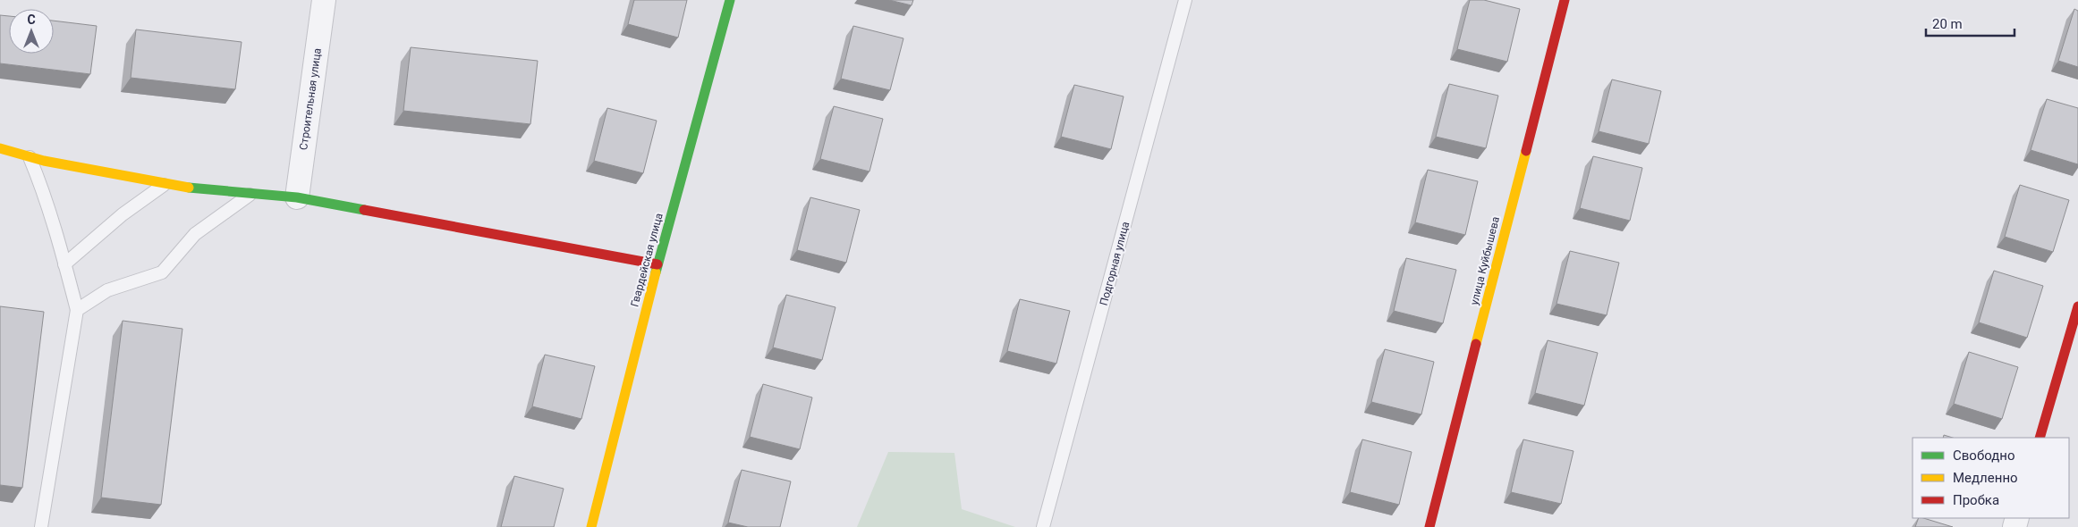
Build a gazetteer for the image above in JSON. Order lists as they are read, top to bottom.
{
  "streets": {
    "street": ["Строительная улица", "Гвардейская улица", "улица Куйбышева"],
    "lane": ["Подгорная улица"]
  },
  "legend": ["Свободно", "Медленно", "Пробка"],
  "scale_bar": "20 m",
  "north": "top"
}
